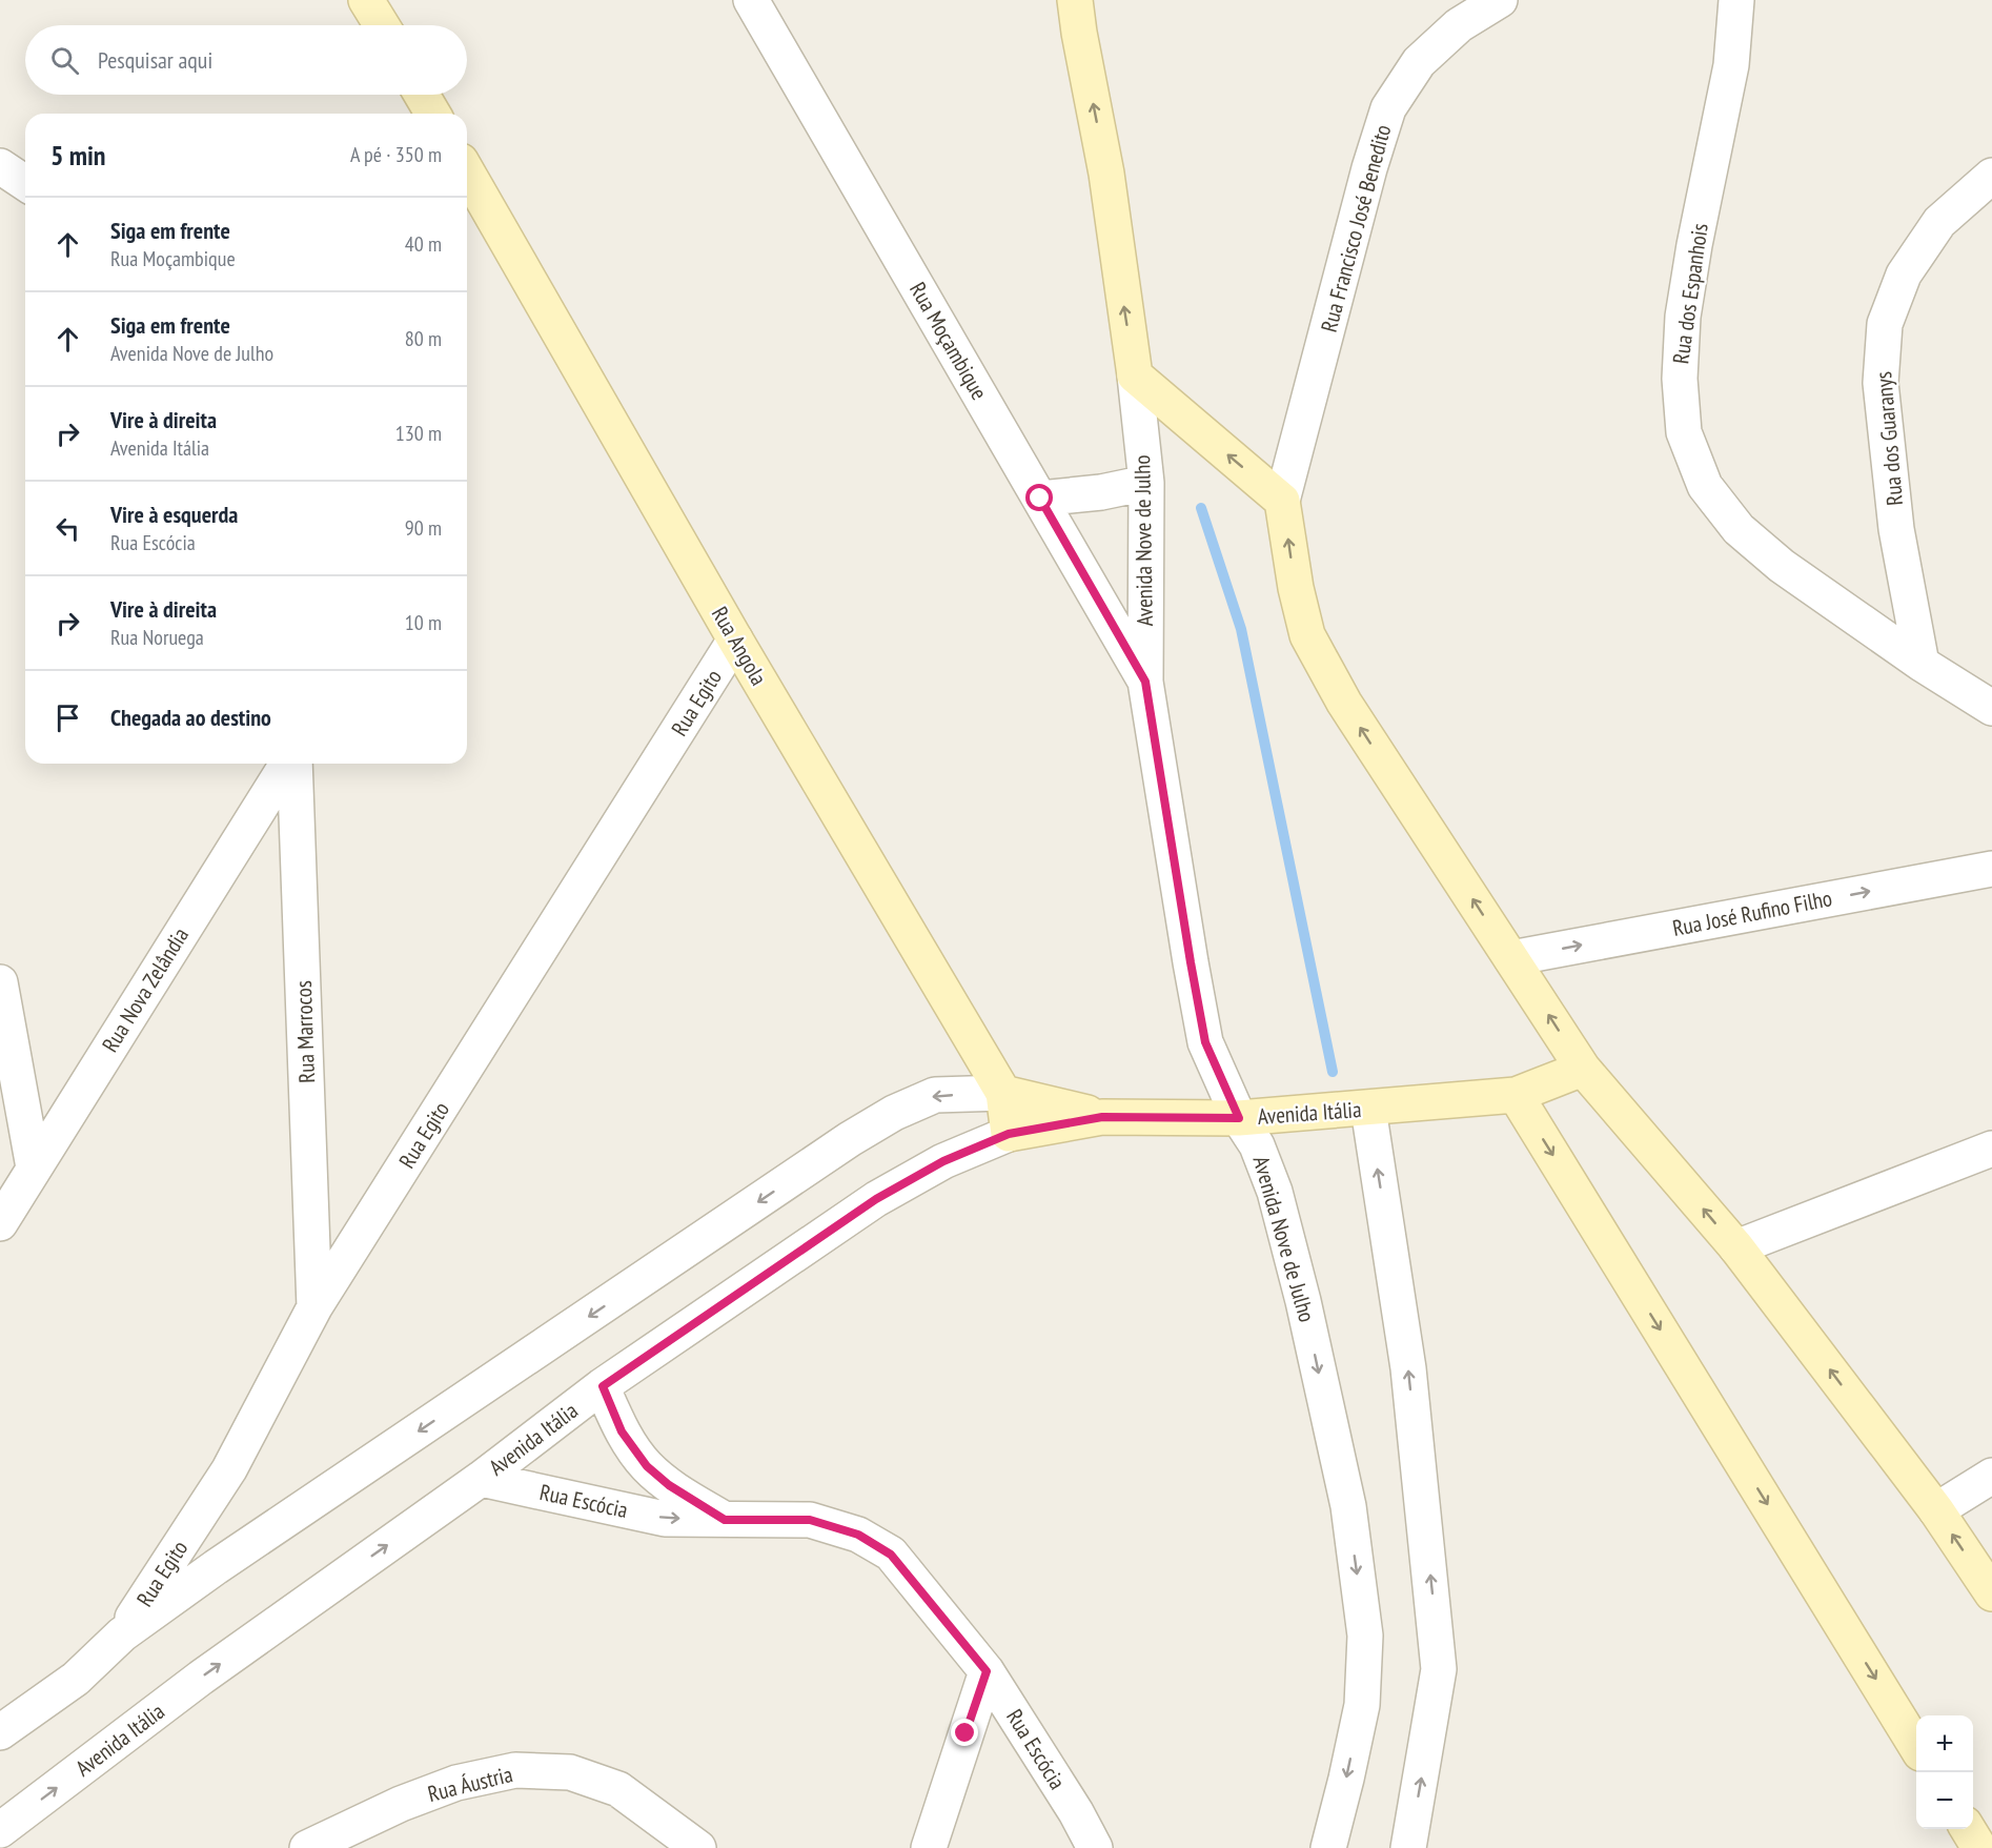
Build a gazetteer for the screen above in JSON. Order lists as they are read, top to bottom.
{
  "streets": {
    "main road": ["Avenida Nove de Julho", "Rua Angola", "Avenida Itália"],
    "street": [
      "Rua Francisco José Benedito",
      "Rua dos Espanhois",
      "Rua Moçambique",
      "Rua dos Guaranys",
      "Rua Egito",
      "Rua José Rufino Filho",
      "Rua Nova Zelândia",
      "Rua Marrocos",
      "Rua Escócia",
      "Rua Áustria"
    ]
  },
  "crossings": [
    ["Rua dos Espanhois", "Rua dos Guaranys"],
    ["Rua Moçambique", "Avenida Nove de Julho"],
    ["Avenida Nove de Julho", "Avenida Itália"],
    ["Rua Angola", "Rua Egito"],
    ["Rua Angola", "Avenida Itália"],
    ["Rua Egito", "Rua Marrocos"],
    ["Rua Egito", "Avenida Itália"],
    ["Avenida Itália", "Rua Escócia"]
  ],
  "page": {
    "search": "Pesquisar aqui",
    "heading": ["5 min", "A pé · 350 m"],
    "list": [
      ["Siga em frente", "Rua Moçambique", "40 m"],
      ["Siga em frente", "Avenida Nove de Julho", "80 m"],
      ["Vire à direita", "Avenida Itália", "130 m"],
      ["Vire à esquerda", "Rua Escócia", "90 m"],
      ["Vire à direita", "Rua Noruega", "10 m"],
      "Chegada ao destino"
    ],
    "map_buttons": ["+", "−"]
  }
}
